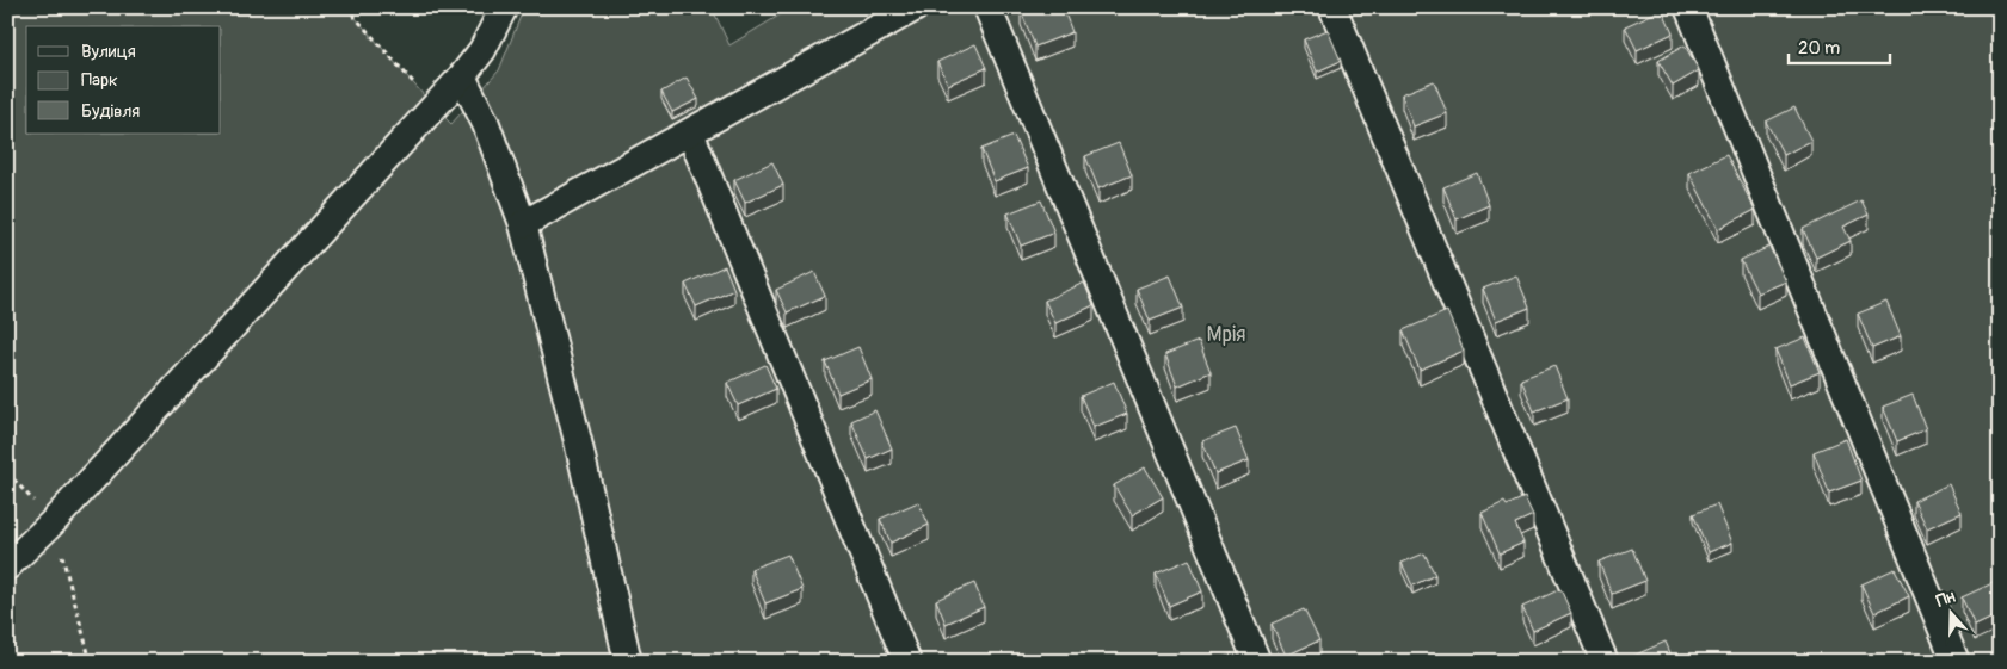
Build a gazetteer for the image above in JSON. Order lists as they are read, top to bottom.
{
  "parks": ["Мрія"],
  "legend": ["Вулиця", "Парк", "Будівля"],
  "scale_bar": "20 m",
  "north": "top"
}
